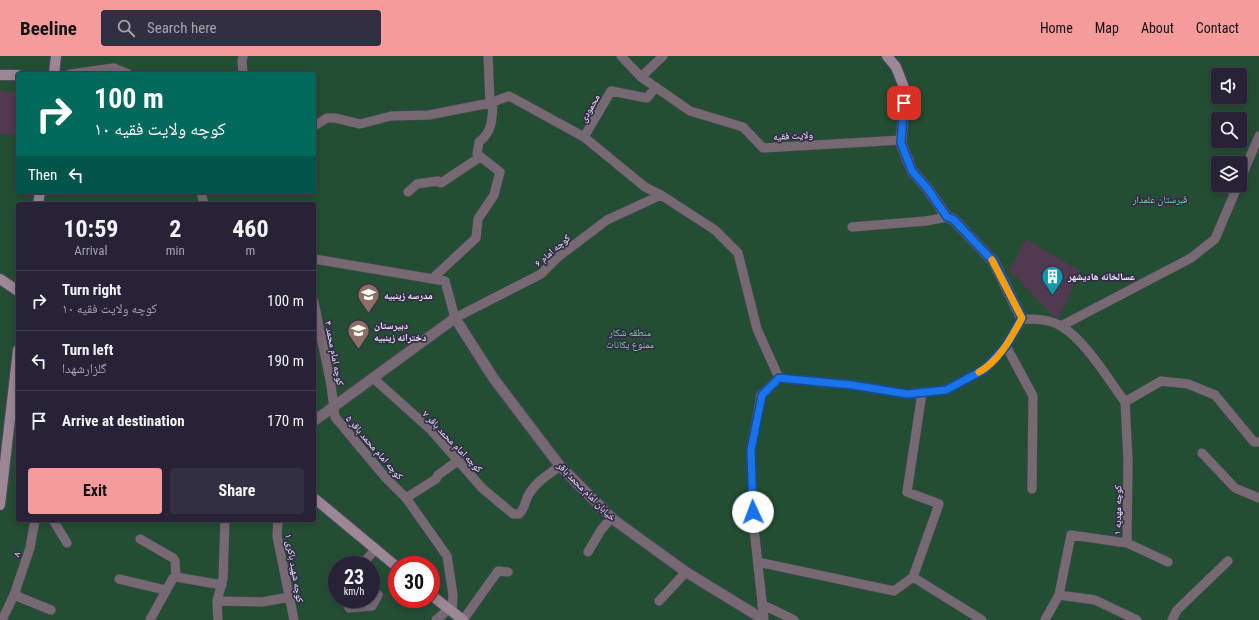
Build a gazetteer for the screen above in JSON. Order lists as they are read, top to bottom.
{
  "streets": {
    "street": [
      "محمودی",
      "ولایت فقیه",
      "کوچه امام ۶",
      "کوچه امام محمد ۴",
      "کوچه امام محمد باقر ۷",
      "کوچه امام محمد باقر ۵",
      "خیابان امام محمد باقر",
      "کوچه مهدیه ۱",
      "۸",
      "کوچه شهید باکری ۱"
    ]
  },
  "crossings": [
    ["محمودی", "ولایت فقیه"],
    ["کوچه امام ۶", "خیابان امام محمد باقر"],
    ["کوچه امام محمد ۴", "کوچه امام محمد باقر ۵"],
    ["کوچه امام محمد باقر ۷", "خیابان امام محمد باقر"]
  ],
  "parks": ["قبرستان علمدار", "منطقه شکار ممنوع یکانات"],
  "places": {
    "building": ["عسالخانه هادیشهر"],
    "school or university": ["مدرسه زینبیه", "دبیرستان دخترانه زینبیه"]
  },
  "page": {
    "header": "Beeline",
    "search": "Search here",
    "nav": [
      "Home",
      "Map",
      "About",
      "Contact"
    ],
    "turn": ["100 m", "کوچه ولایت فقیه ۱۰"],
    "then": "Then",
    "eta": [
      "10:59",
      "Arrival",
      "2",
      "min",
      "460",
      "m"
    ],
    "list": [
      {
        "name": "Turn right",
        "note": "کوچه ولایت فقیه ۱۰",
        "value": "100 m"
      },
      {
        "name": "Turn left",
        "note": "گلزارشهدا",
        "value": "190 m"
      },
      {
        "name": "Arrive at destination",
        "value": "170 m"
      }
    ],
    "buttons": ["Exit", "Share"],
    "speed": "23 km/h",
    "limit": "30"
  }
}
